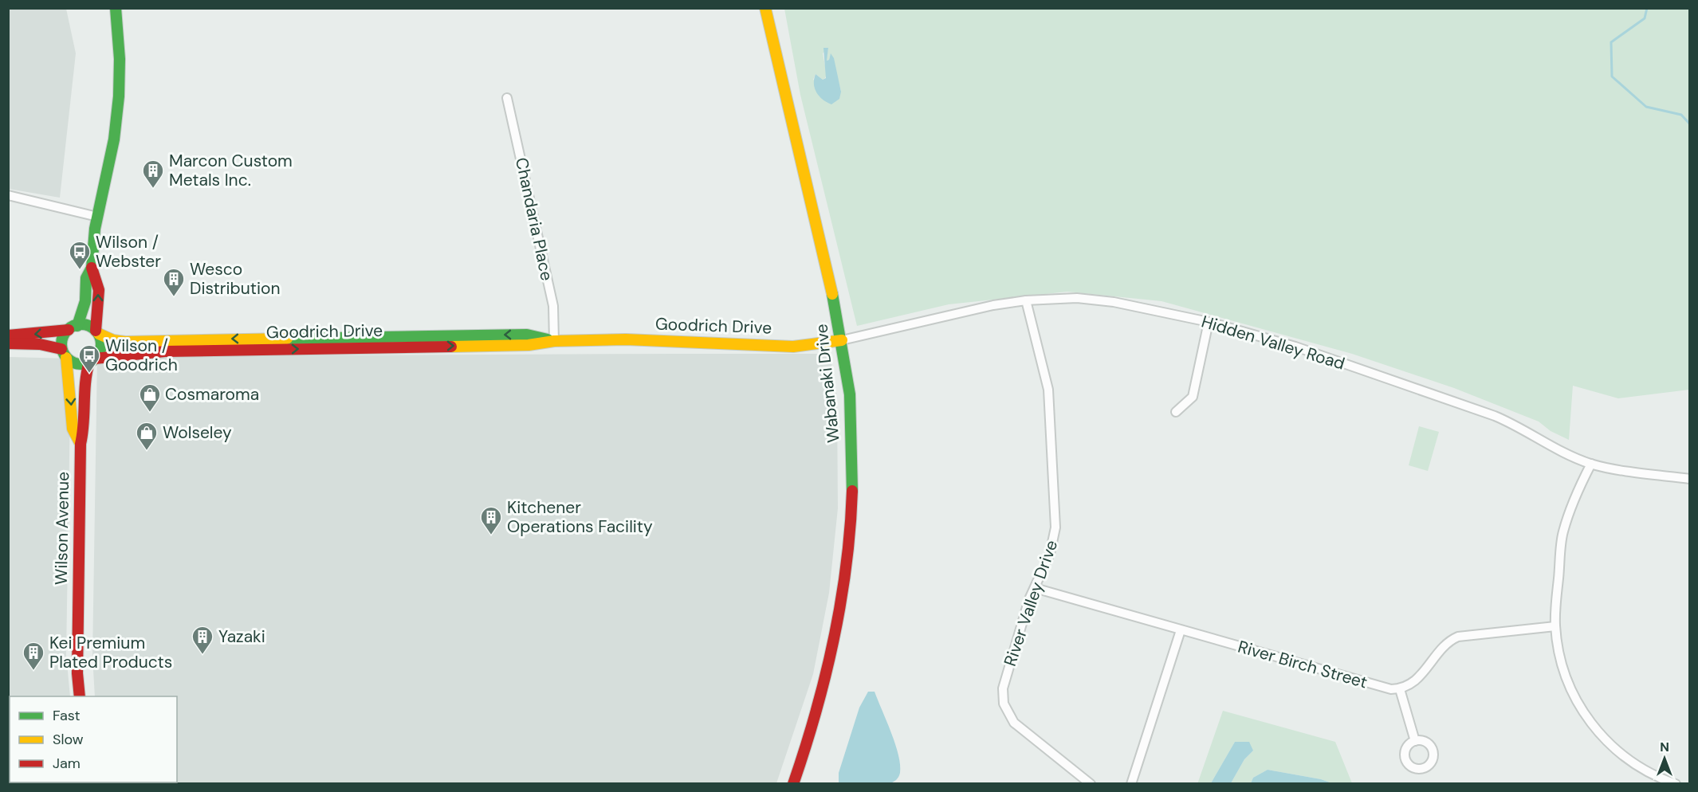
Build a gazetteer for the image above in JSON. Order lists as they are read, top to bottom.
{
  "streets": {
    "street": [
      "Chandaria Place",
      "Goodrich Drive",
      "Hidden Valley Road",
      "Wabanaki Drive",
      "Wilson Avenue",
      "River Valley Drive",
      "River Birch Street"
    ]
  },
  "crossings": [
    ["Chandaria Place", "Goodrich Drive"],
    ["Goodrich Drive", "Hidden Valley Road"],
    ["Goodrich Drive", "Wabanaki Drive"],
    ["Goodrich Drive", "Wilson Avenue"],
    ["Hidden Valley Road", "Wabanaki Drive"],
    ["Hidden Valley Road", "River Valley Drive"],
    ["River Valley Drive", "River Birch Street"]
  ],
  "places": {
    "building": [
      "Marcon Custom Metals Inc.",
      "Wesco Distribution",
      "Kitchener Operations Facility",
      "Yazaki",
      "Kei Premium Plated Products"
    ],
    "bus stop": ["Wilson / Webster", "Wilson / Goodrich"],
    "shop": ["Cosmaroma", "Wolseley"]
  },
  "legend": ["Fast", "Slow", "Jam"],
  "north": "top"
}
